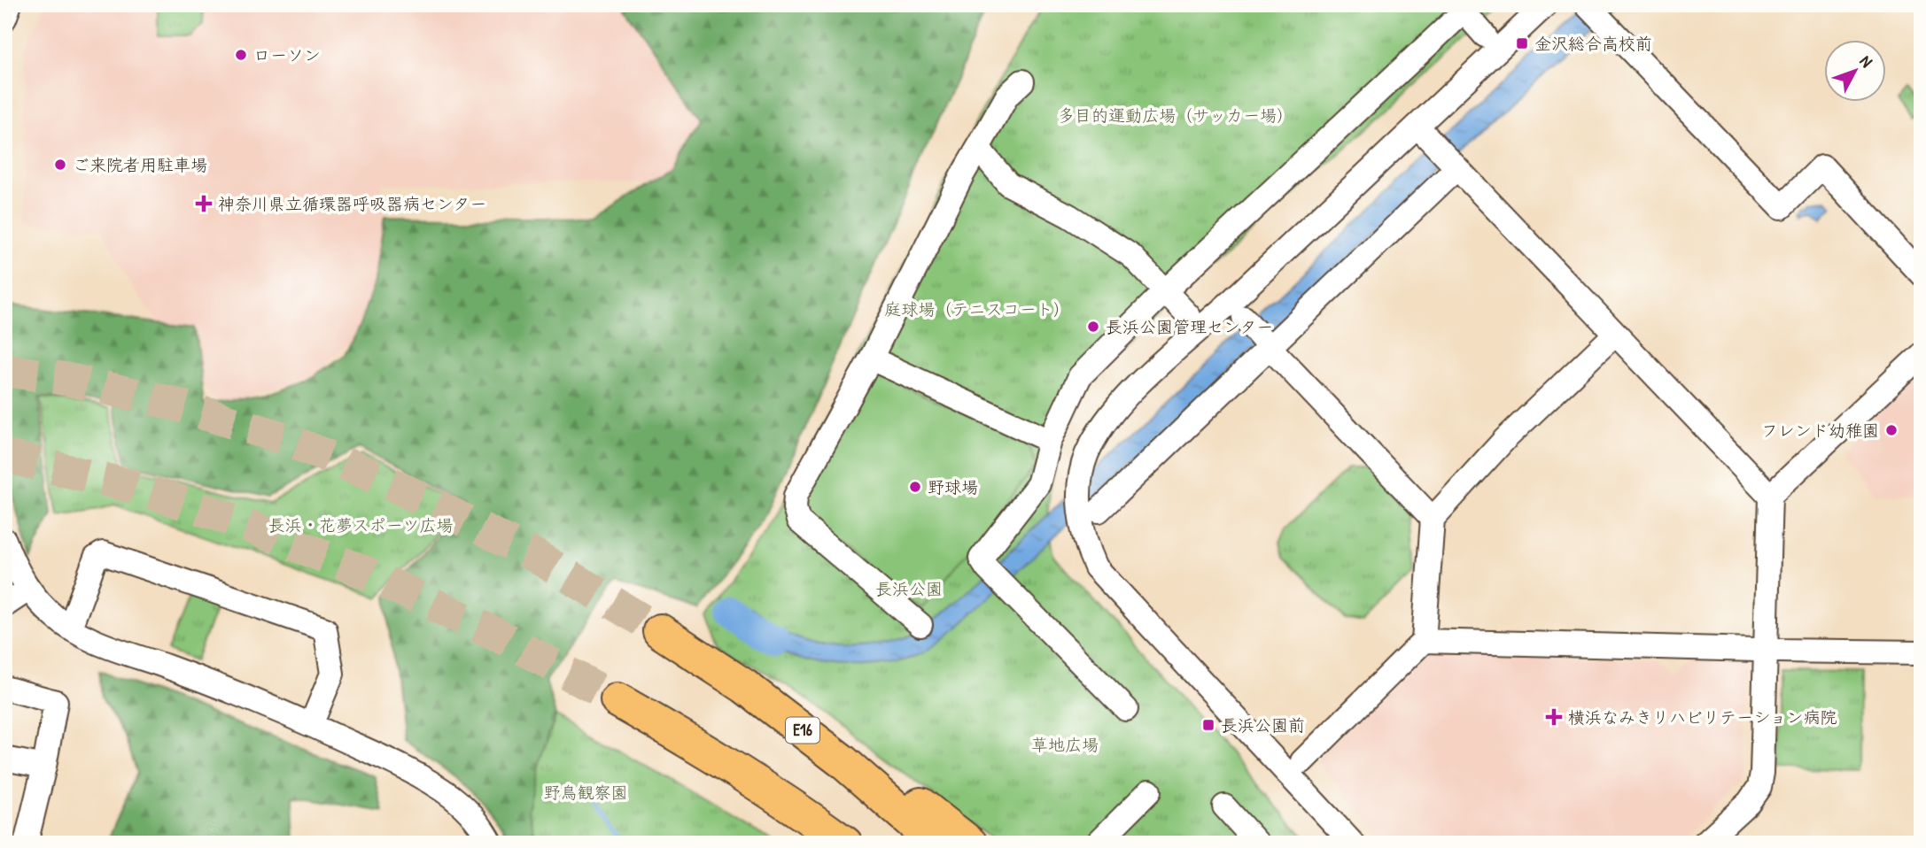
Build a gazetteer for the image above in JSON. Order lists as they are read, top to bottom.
{
  "streets": {
    "highway": ["E16"]
  },
  "parks": [
    "多目的運動広場（サッカー場）",
    "庭球場（テニスコート）",
    "長浜・花夢スポーツ広場",
    "長浜公園",
    "草地広場",
    "野鳥観察園"
  ],
  "places": {
    "transit": ["金沢総合高校前", "長浜公園前"],
    "other": [
      "ローソン",
      "ご来院者用駐車場",
      "長浜公園管理センター",
      "フレンド幼稚園",
      "野球場"
    ],
    "health": ["神奈川県立循環器呼吸器病センター", "横浜なみきリハビリテーション病院"]
  },
  "north": "top right"
}
